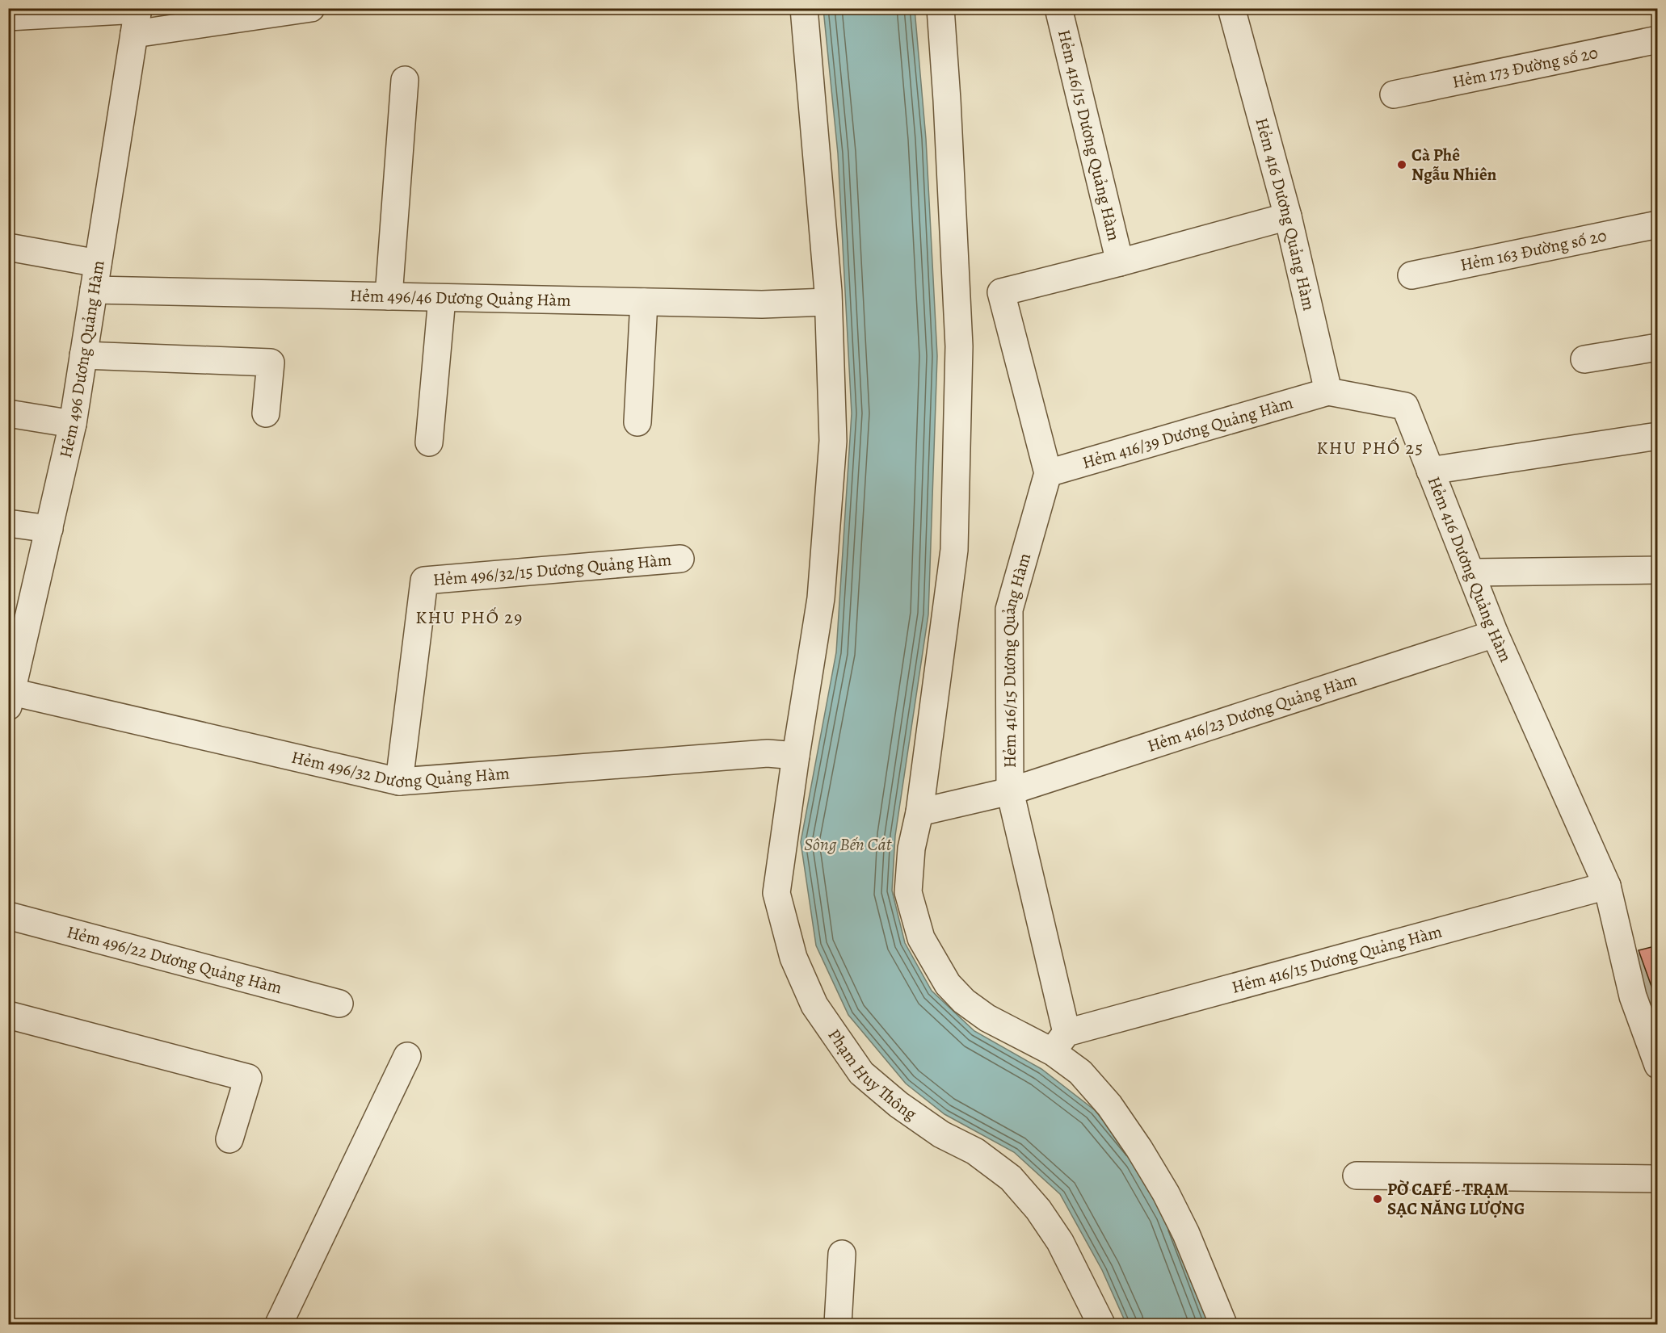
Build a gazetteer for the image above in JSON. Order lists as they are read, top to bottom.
{
  "streets": {
    "street": [
      "Hẻm 173 Đường số 20",
      "Hẻm 416/15 Dương Quảng Hàm",
      "Hẻm 416 Dương Quảng Hàm",
      "Hẻm 163 Đường số 20",
      "Hẻm 496/46 Dương Quảng Hàm",
      "Hẻm 496 Dương Quảng Hàm",
      "Hẻm 416/39 Dương Quảng Hàm",
      "Hẻm 496/32/15 Dương Quảng Hàm",
      "Hẻm 416/23 Dương Quảng Hàm",
      "Hẻm 496/32 Dương Quảng Hàm",
      "Hẻm 496/22 Dương Quảng Hàm",
      "Phạm Huy Thông"
    ]
  },
  "crossings": [
    ["Hẻm 416/15 Dương Quảng Hàm", "Hẻm 416 Dương Quảng Hàm"],
    ["Hẻm 416/15 Dương Quảng Hàm", "Hẻm 416/39 Dương Quảng Hàm"],
    ["Hẻm 416/15 Dương Quảng Hàm", "Hẻm 416/23 Dương Quảng Hàm"],
    ["Hẻm 416 Dương Quảng Hàm", "Hẻm 416/39 Dương Quảng Hàm"],
    ["Hẻm 416 Dương Quảng Hàm", "Hẻm 416/23 Dương Quảng Hàm"],
    ["Hẻm 496/46 Dương Quảng Hàm", "Hẻm 496 Dương Quảng Hàm"],
    ["Hẻm 496/46 Dương Quảng Hàm", "Phạm Huy Thông"],
    ["Hẻm 496 Dương Quảng Hàm", "Hẻm 496/32 Dương Quảng Hàm"],
    ["Hẻm 496/32/15 Dương Quảng Hàm", "Hẻm 496/32 Dương Quảng Hàm"],
    ["Hẻm 496/32 Dương Quảng Hàm", "Phạm Huy Thông"]
  ],
  "districts": ["KHU PHỐ 25", "KHU PHỐ 29"],
  "water": ["Sông Bến Cát"],
  "places": ["Cà Phê Ngẫu Nhiên", "PỜ CAFÉ - TRẠM SẠC NĂNG LƯỢNG"]
}
